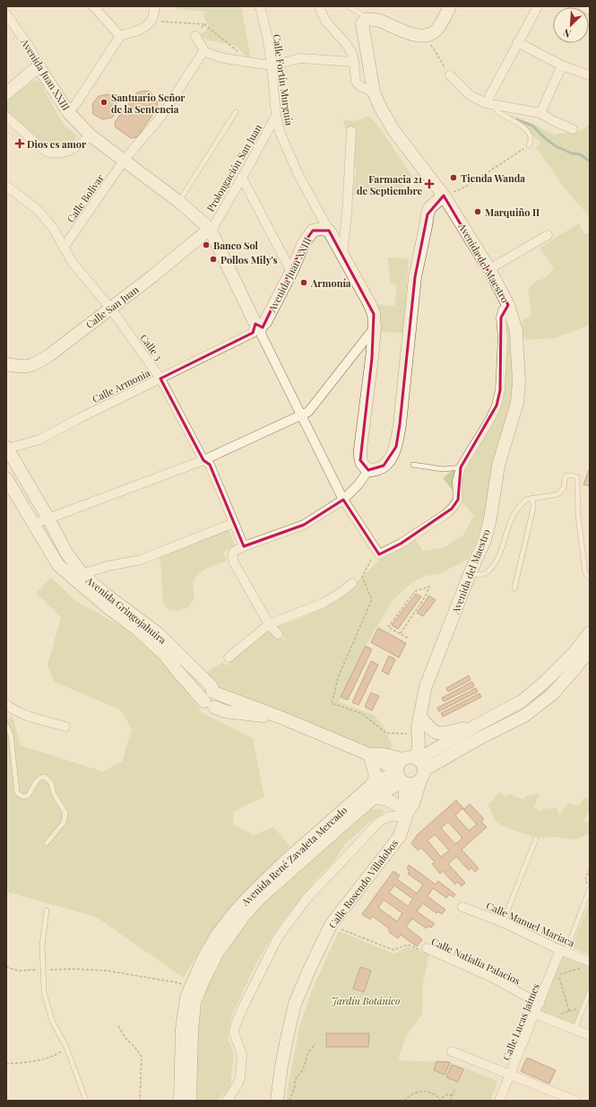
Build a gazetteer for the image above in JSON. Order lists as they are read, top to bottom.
{
  "streets": {
    "main road": [
      "Avenida Juan XXIII",
      "Avenida del Maestro",
      "Calle San Juan",
      "Avenida Gringojahuira",
      "Avenida René Zavaleta Mercado",
      "Calle Rosendo Villalobos"
    ],
    "street": [
      "Calle Fortín Murguía",
      "Prolongación San Juan",
      "Calle Bolivar",
      "Calle 3",
      "Calle Armonia",
      "Calle Manuel Mariaca",
      "Calle Natialia Palacios",
      "Calle Lucas Jaimes"
    ]
  },
  "crossings": [
    ["Avenida Juan XXIII", "Calle Fortín Murguía"],
    ["Avenida Juan XXIII", "Prolongación San Juan"],
    ["Avenida Juan XXIII", "Calle Bolivar"],
    ["Avenida Juan XXIII", "Calle San Juan"],
    ["Avenida Juan XXIII", "Calle Armonia"],
    ["Calle Fortín Murguía", "Prolongación San Juan"],
    ["Prolongación San Juan", "Calle San Juan"],
    ["Calle Bolivar", "Calle 3"],
    ["Avenida del Maestro", "Calle Rosendo Villalobos"],
    ["Calle San Juan", "Calle 3"],
    ["Calle 3", "Calle Armonia"],
    ["Calle Armonia", "Avenida Gringojahuira"],
    ["Avenida René Zavaleta Mercado", "Calle Rosendo Villalobos"],
    ["Calle Manuel Mariaca", "Calle Lucas Jaimes"],
    ["Calle Natialia Palacios", "Calle Lucas Jaimes"]
  ],
  "parks": ["Jardín Botánico"],
  "places": {
    "other": [
      "Santuario Señor de la Sentencia",
      "Tienda Wanda",
      "Marquiño II",
      "Banco Sol",
      "Pollos Mily's",
      "Armonía"
    ],
    "health": ["Dios es amor", "Farmacia 21 de Septiembre"]
  },
  "north": "bottom left"
}
